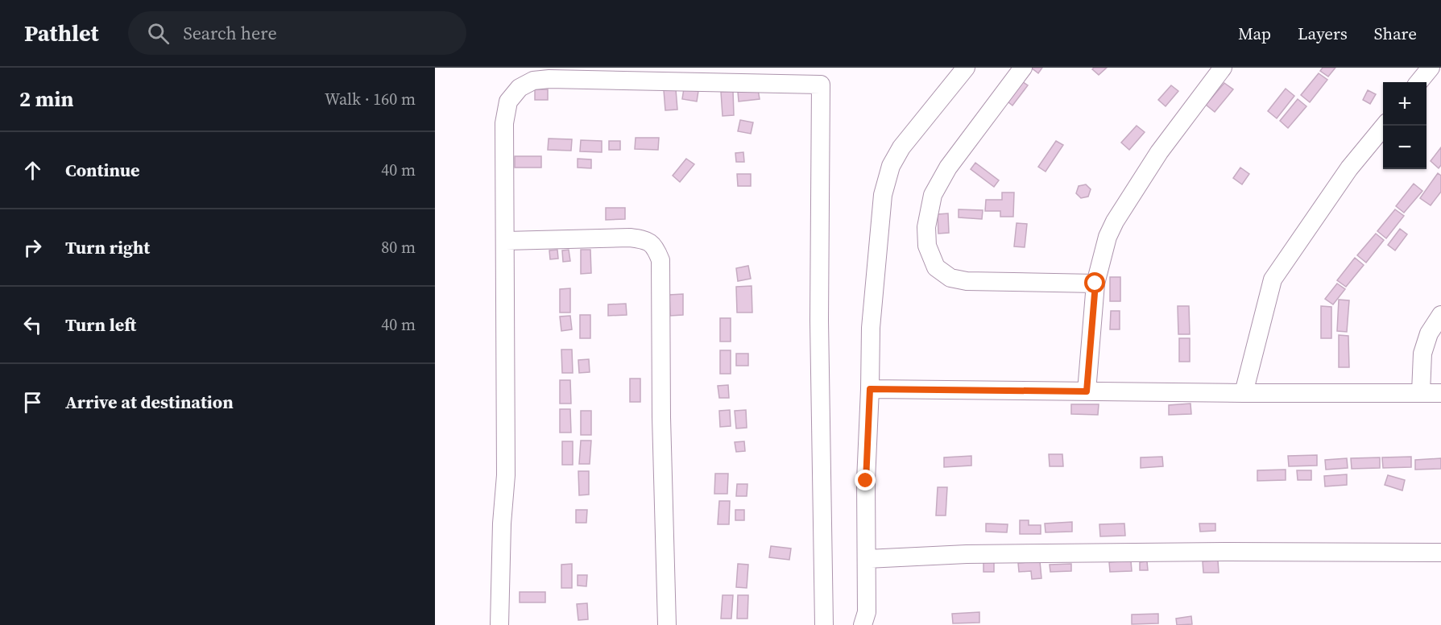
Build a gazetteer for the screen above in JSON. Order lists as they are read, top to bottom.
{
  "page": {
    "header": "Pathlet",
    "search": "Search here",
    "nav": ["Map", "Layers", "Share"],
    "heading": ["2 min", "Walk · 160 m"],
    "map_buttons": ["+", "−"],
    "list": [
      ["Continue", "40 m"],
      ["Turn right", "80 m"],
      ["Turn left", "40 m"],
      "Arrive at destination"
    ]
  }
}
